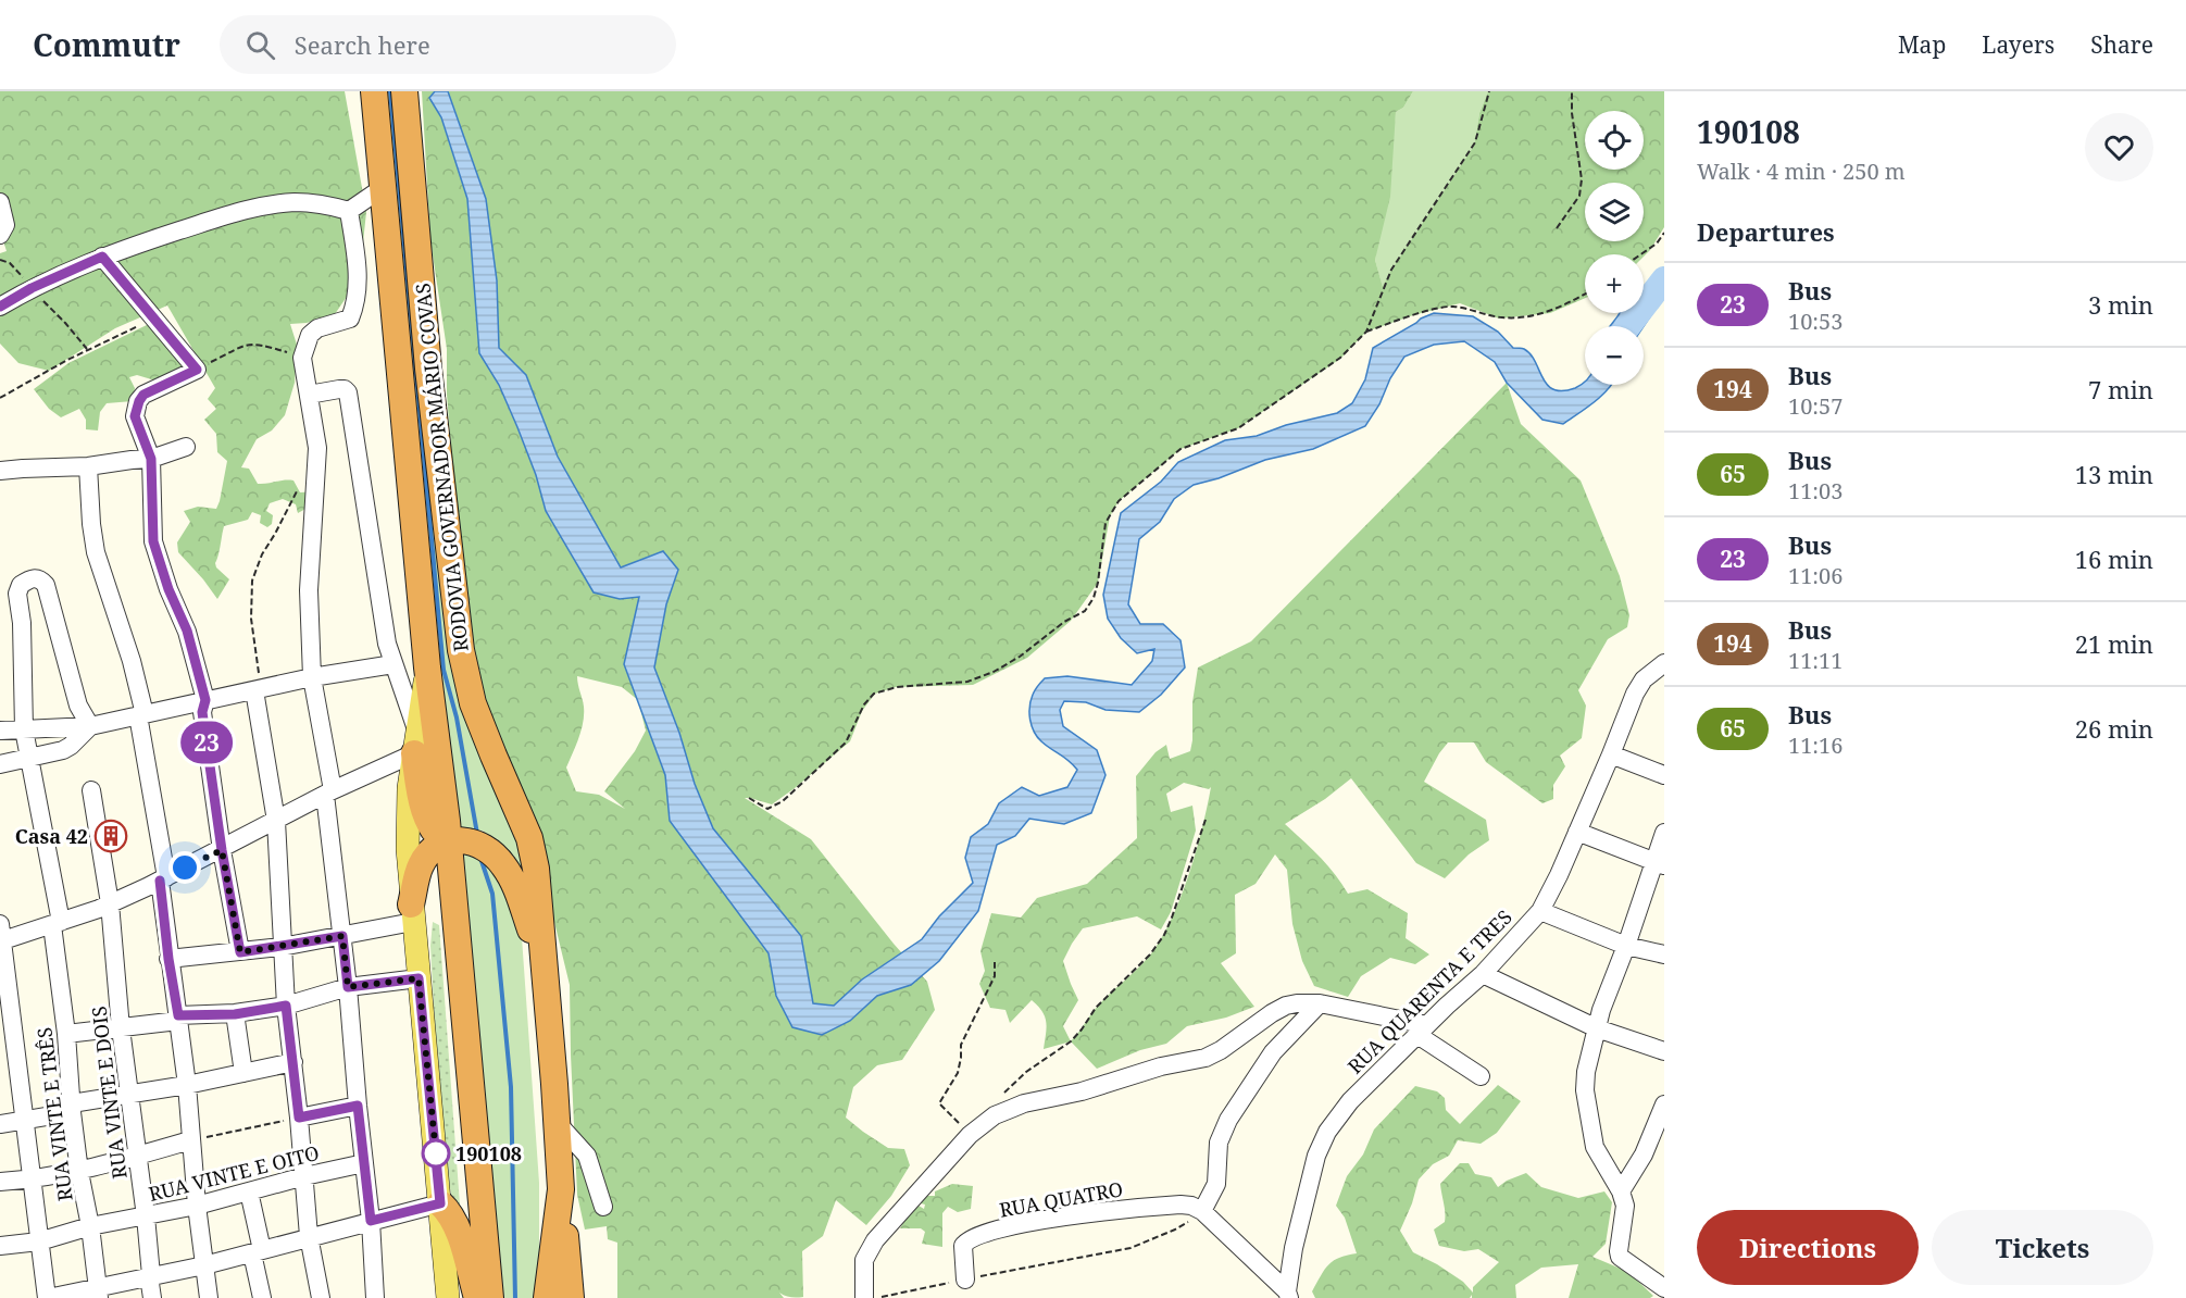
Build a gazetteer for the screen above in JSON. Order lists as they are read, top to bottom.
{
  "streets": {
    "highway": ["RODOVIA GOVERNADOR MÁRIO COVAS"],
    "street": [
      "RUA QUARENTA E TRES",
      "RUA VINTE E DOIS",
      "RUA VINTE E TRÊS",
      "RUA VINTE E OITO",
      "RUA QUATRO"
    ]
  },
  "crossings": [
    ["RUA VINTE E DOIS", "RUA VINTE E OITO"],
    ["RUA VINTE E TRÊS", "RUA VINTE E OITO"]
  ],
  "places": {
    "building": ["Casa 42"],
    "other": ["190108"]
  },
  "lines": ["bus line 23"],
  "page": {
    "header": "Commutr",
    "search": "Search here",
    "nav": ["Map", "Layers", "Share"],
    "on_map": "23",
    "heading": [
      ["190108", "Walk · 4 min · 250 m"],
      "Departures"
    ],
    "map_buttons": ["+", "−"],
    "list": [
      {
        "mark": "23",
        "name": "Bus",
        "note": "10:53",
        "value": "3 min"
      },
      {
        "mark": "194",
        "name": "Bus",
        "note": "10:57",
        "value": "7 min"
      },
      {
        "mark": "65",
        "name": "Bus",
        "note": "11:03",
        "value": "13 min"
      },
      {
        "mark": "23",
        "name": "Bus",
        "note": "11:06",
        "value": "16 min"
      },
      {
        "mark": "194",
        "name": "Bus",
        "note": "11:11",
        "value": "21 min"
      },
      {
        "mark": "65",
        "name": "Bus",
        "note": "11:16",
        "value": "26 min"
      }
    ],
    "buttons": ["Directions", "Tickets"]
  }
}
